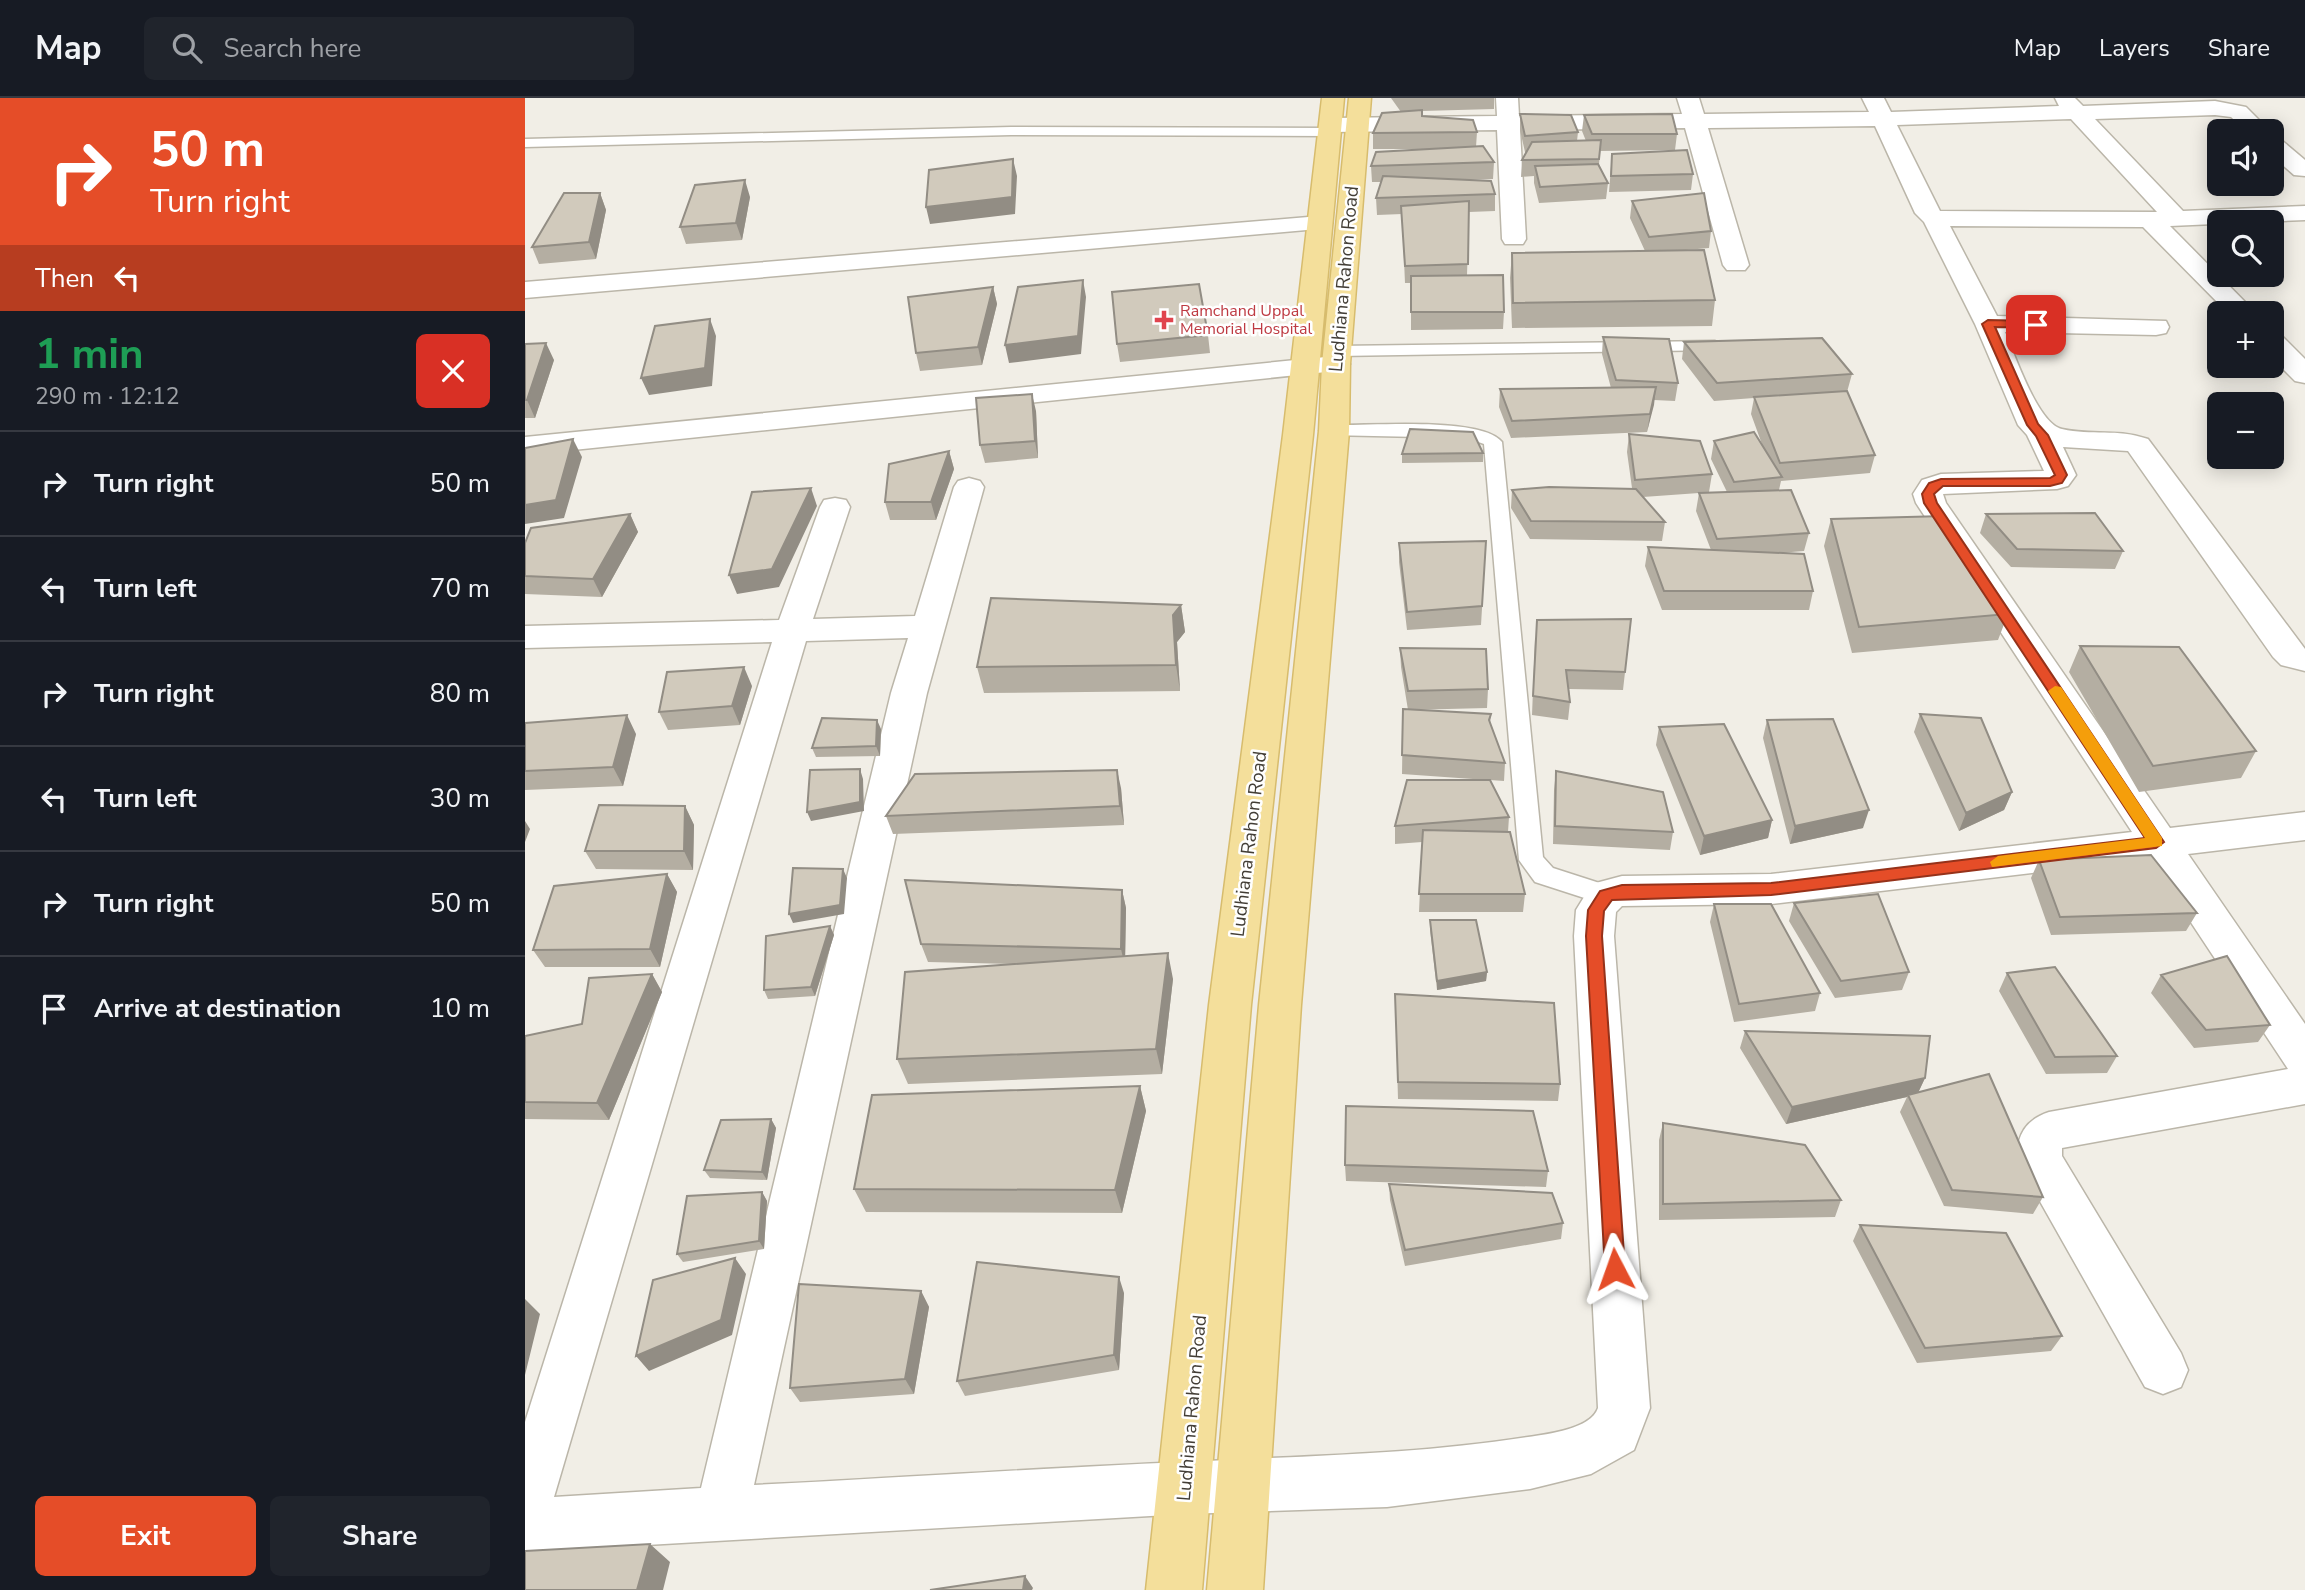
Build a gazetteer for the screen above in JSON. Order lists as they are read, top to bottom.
{
  "streets": {
    "main road": ["Ludhiana Rahon Road"]
  },
  "places": {
    "health": ["Ramchand Uppal Memorial Hospital"]
  },
  "page": {
    "header": "Map",
    "search": "Search here",
    "nav": ["Map", "Layers", "Share"],
    "turn": ["50 m", "Turn right"],
    "map_buttons": ["+", "−"],
    "then": "Then",
    "heading": ["1 min", "290 m · 12:12"],
    "list": [
      {
        "name": "Turn right",
        "value": "50 m"
      },
      {
        "name": "Turn left",
        "value": "70 m"
      },
      {
        "name": "Turn right",
        "value": "80 m"
      },
      {
        "name": "Turn left",
        "value": "30 m"
      },
      {
        "name": "Turn right",
        "value": "50 m"
      },
      {
        "name": "Arrive at destination",
        "value": "10 m"
      }
    ],
    "buttons": ["Exit", "Share"]
  }
}
